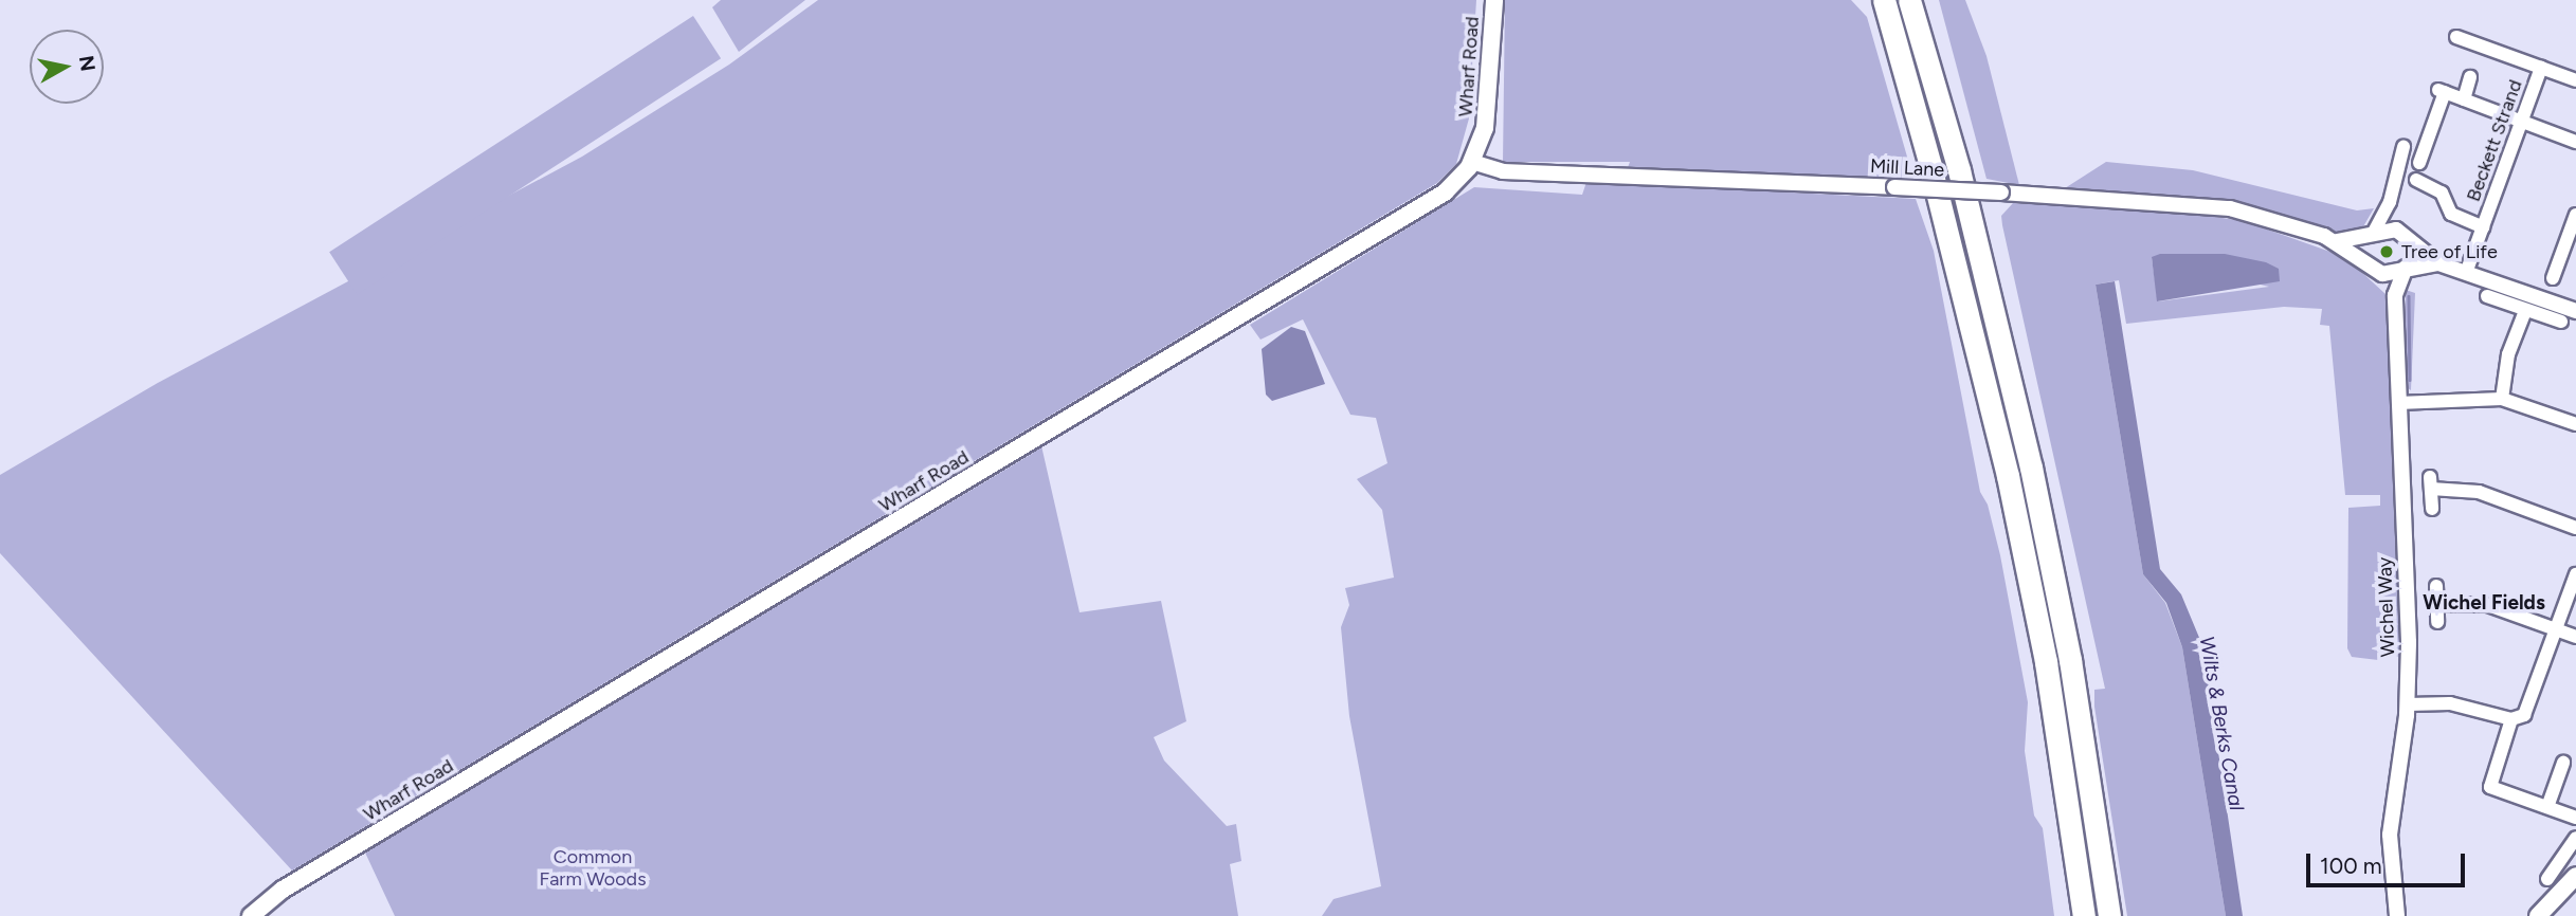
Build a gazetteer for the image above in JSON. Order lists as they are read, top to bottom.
{
  "streets": {
    "main road": ["Wharf Road"],
    "street": ["Beckett Strand", "Mill Lane", "Wichel Way"]
  },
  "crossings": [
    ["Wharf Road", "Mill Lane"],
    ["Mill Lane", "Wichel Way"]
  ],
  "districts": ["Wichel Fields"],
  "water": ["Wilts & Berks Canal"],
  "parks": ["Common Farm Woods"],
  "places": ["Tree of Life"],
  "scale_bar": "100 m",
  "north": "right"
}
